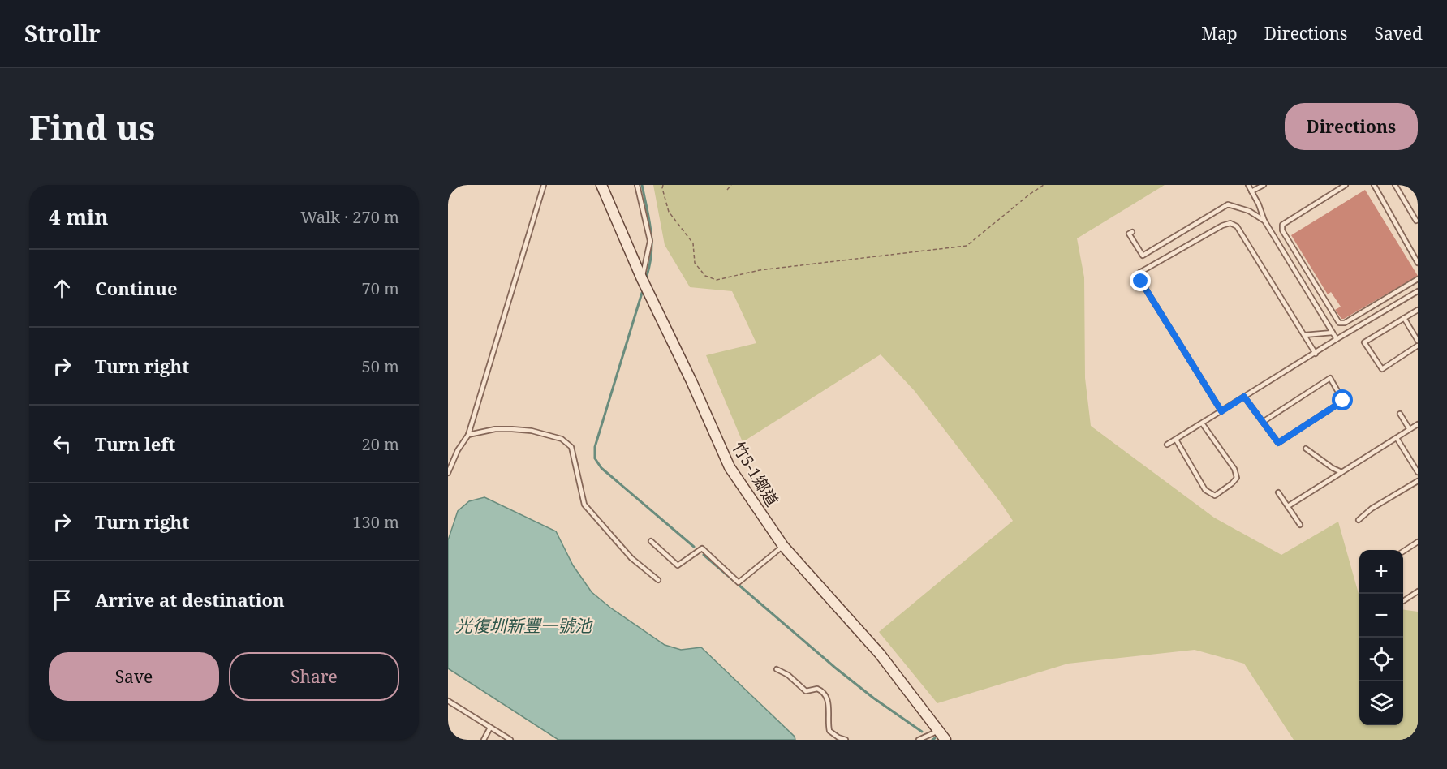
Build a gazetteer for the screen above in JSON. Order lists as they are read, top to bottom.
{
  "streets": {
    "street": ["竹5-1鄉道"]
  },
  "water": ["光復圳新豐一號池"],
  "page": {
    "header": "Strollr",
    "nav": ["Map", "Directions", "Saved"],
    "buttons": [
      "Directions",
      ["Save", "Share"]
    ],
    "title": "Find us",
    "heading": ["4 min", "Walk · 270 m"],
    "list": [
      ["Continue", "70 m"],
      ["Turn right", "50 m"],
      ["Turn left", "20 m"],
      ["Turn right", "130 m"],
      "Arrive at destination"
    ],
    "map_buttons": ["+", "−"]
  }
}
